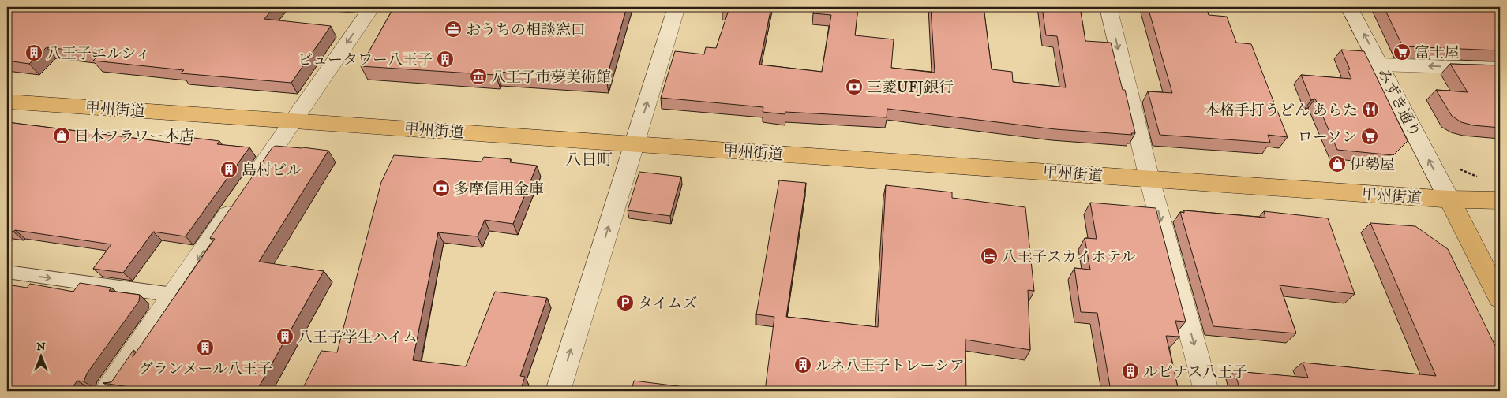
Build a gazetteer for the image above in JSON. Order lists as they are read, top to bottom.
{
  "streets": {
    "highway": ["甲州街道"],
    "street": ["みずき通り"]
  },
  "crossings": [
    ["みずき通り", "甲州街道"]
  ],
  "one_way": ["みずき通り"],
  "districts": ["八日町"],
  "places": {
    "office": ["おうちの相談窓口"],
    "supermarket": ["富士屋", "ローソン"],
    "building": [
      "八王子エルシィ",
      "ビュータワー八王子",
      "島村ビル",
      "八王子学生ハイム",
      "グランメール八王子",
      "ルネ八王子トレーシア",
      "ルピナス八王子"
    ],
    "museum": ["八王子市夢美術館"],
    "bank": ["三菱UFJ銀行", "多摩信用金庫"],
    "restaurant": ["本格手打うどん あらた"],
    "shop": ["日本フラワー本店", "伊勢屋"],
    "hotel": ["八王子スカイホテル"],
    "parking": ["タイムズ"]
  },
  "north": "top"
}
